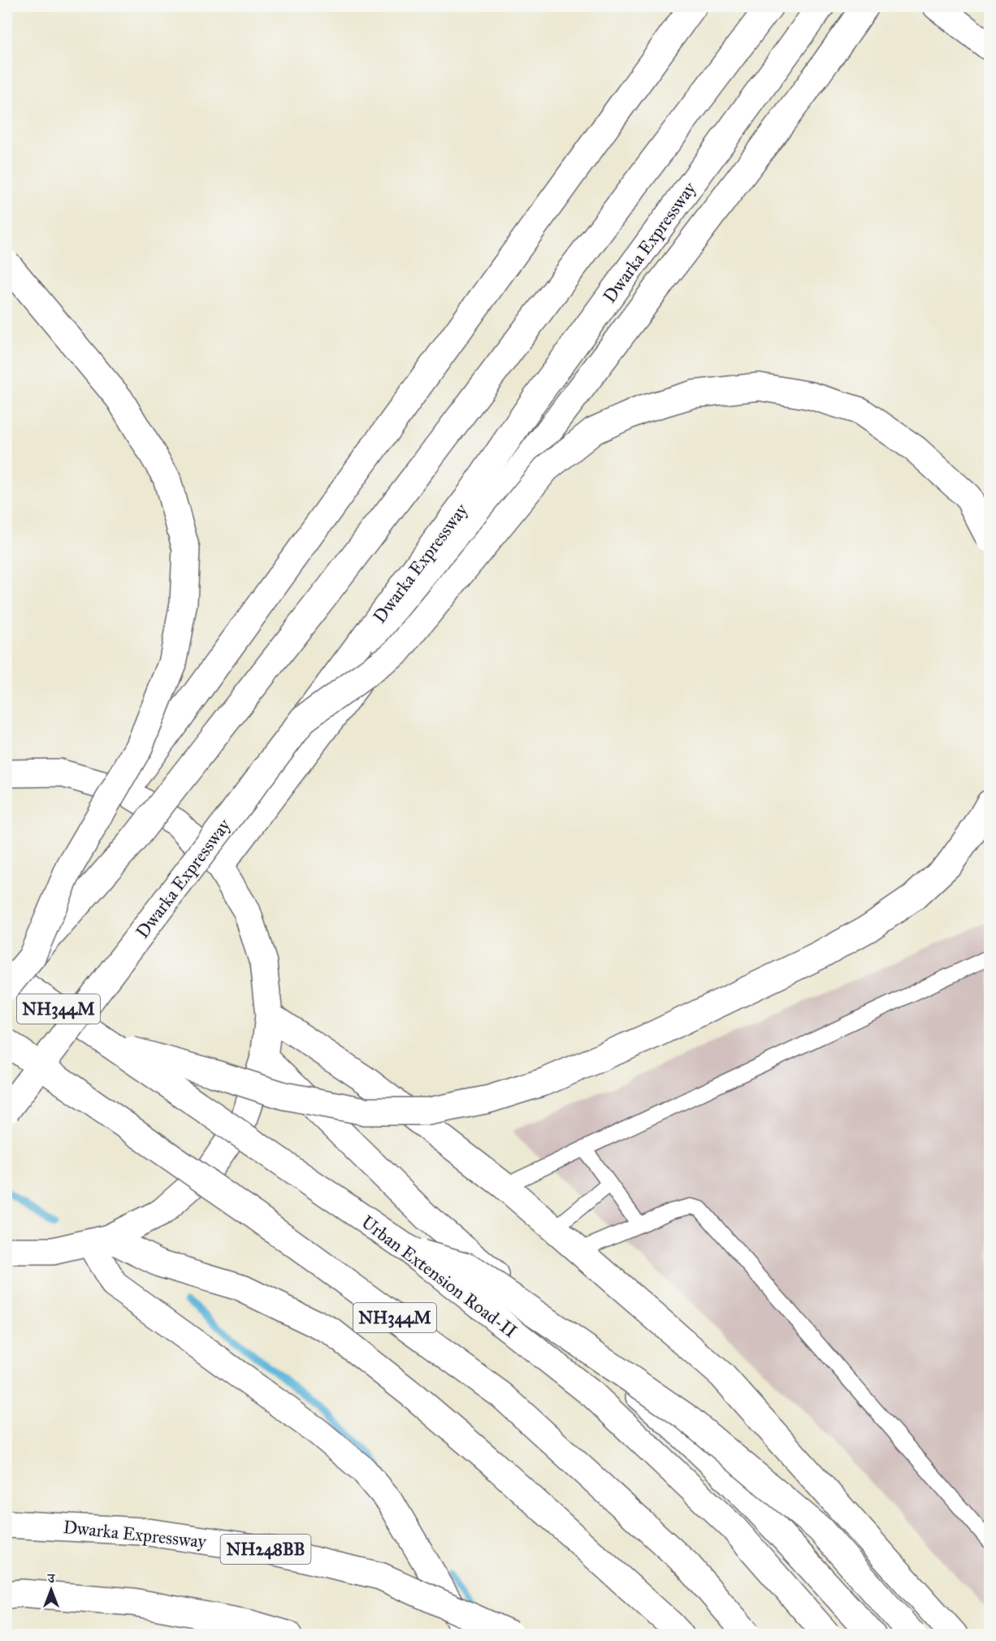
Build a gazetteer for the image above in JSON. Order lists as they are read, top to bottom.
{
  "streets": {
    "main road": [
      "Dwarka Expressway",
      "NH344M",
      "Urban Extension Road-II",
      "NH248BB"
    ]
  },
  "north": "top"
}
